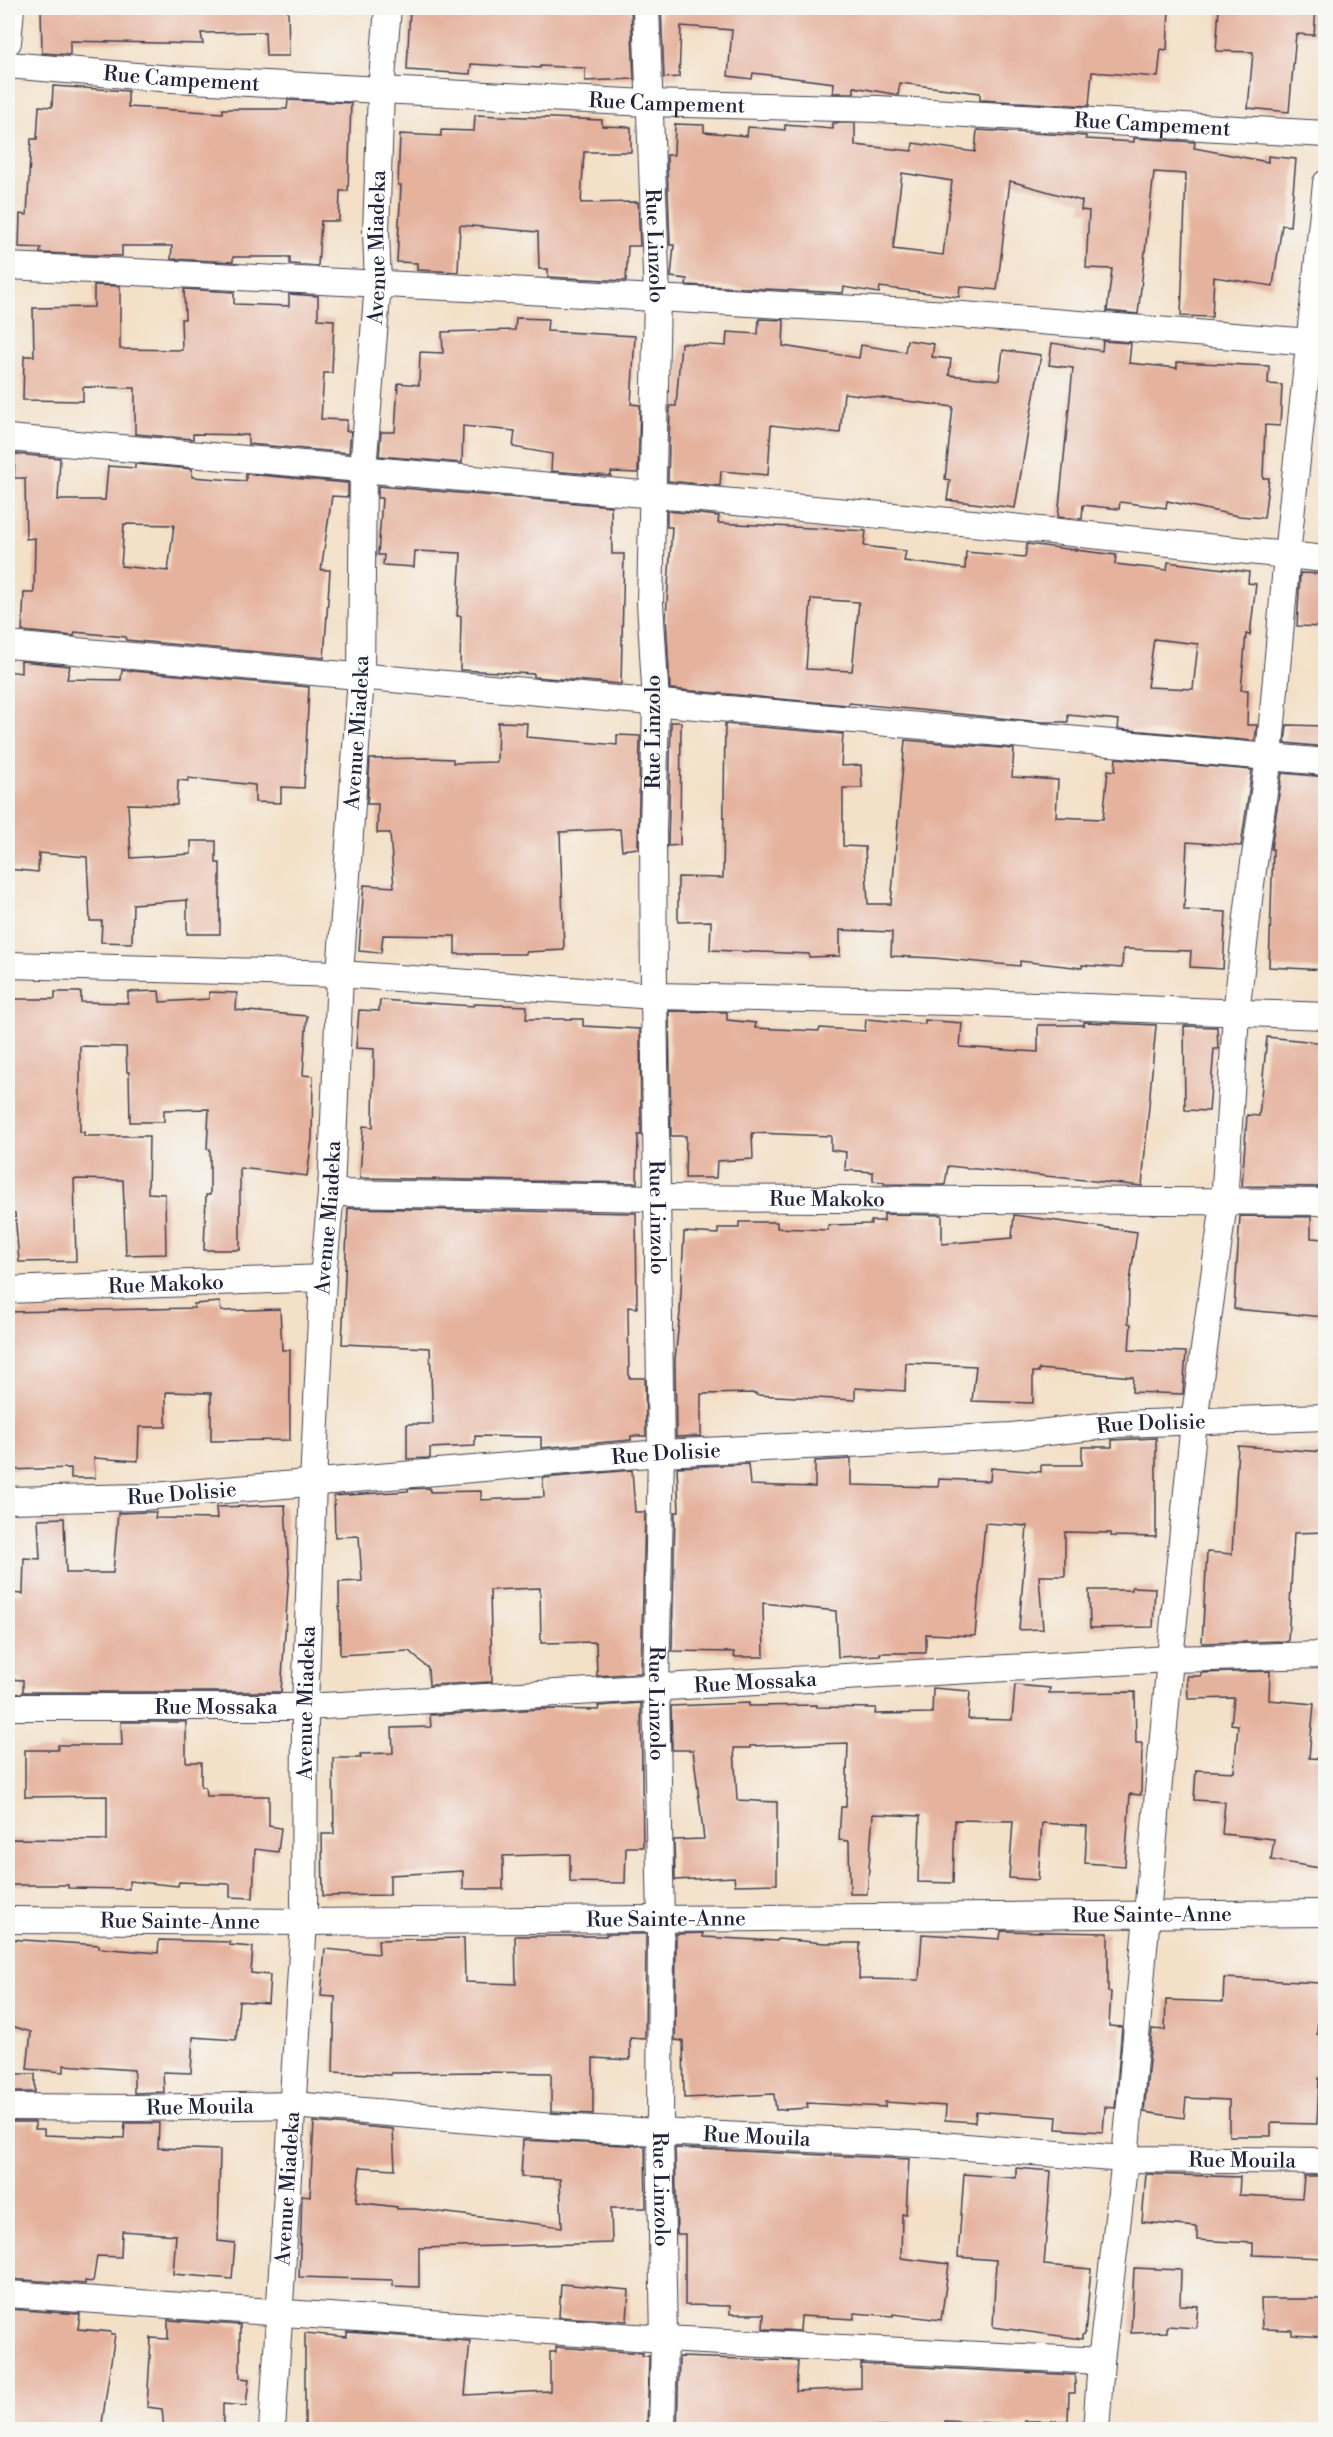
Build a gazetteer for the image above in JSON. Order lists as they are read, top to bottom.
{
  "streets": {
    "street": [
      "Rue Campement",
      "Rue Linzolo",
      "Avenue Miadeka",
      "Rue Makoko",
      "Rue Dolisie",
      "Rue Mossaka",
      "Rue Sainte-Anne",
      "Rue Mouila"
    ]
  },
  "crossings": [
    ["Rue Campement", "Rue Linzolo"],
    ["Rue Campement", "Avenue Miadeka"],
    ["Rue Linzolo", "Rue Makoko"],
    ["Rue Linzolo", "Rue Dolisie"],
    ["Rue Linzolo", "Rue Mossaka"],
    ["Rue Linzolo", "Rue Sainte-Anne"],
    ["Rue Linzolo", "Rue Mouila"],
    ["Avenue Miadeka", "Rue Makoko"],
    ["Avenue Miadeka", "Rue Dolisie"],
    ["Avenue Miadeka", "Rue Mossaka"],
    ["Avenue Miadeka", "Rue Sainte-Anne"],
    ["Avenue Miadeka", "Rue Mouila"]
  ]
}
